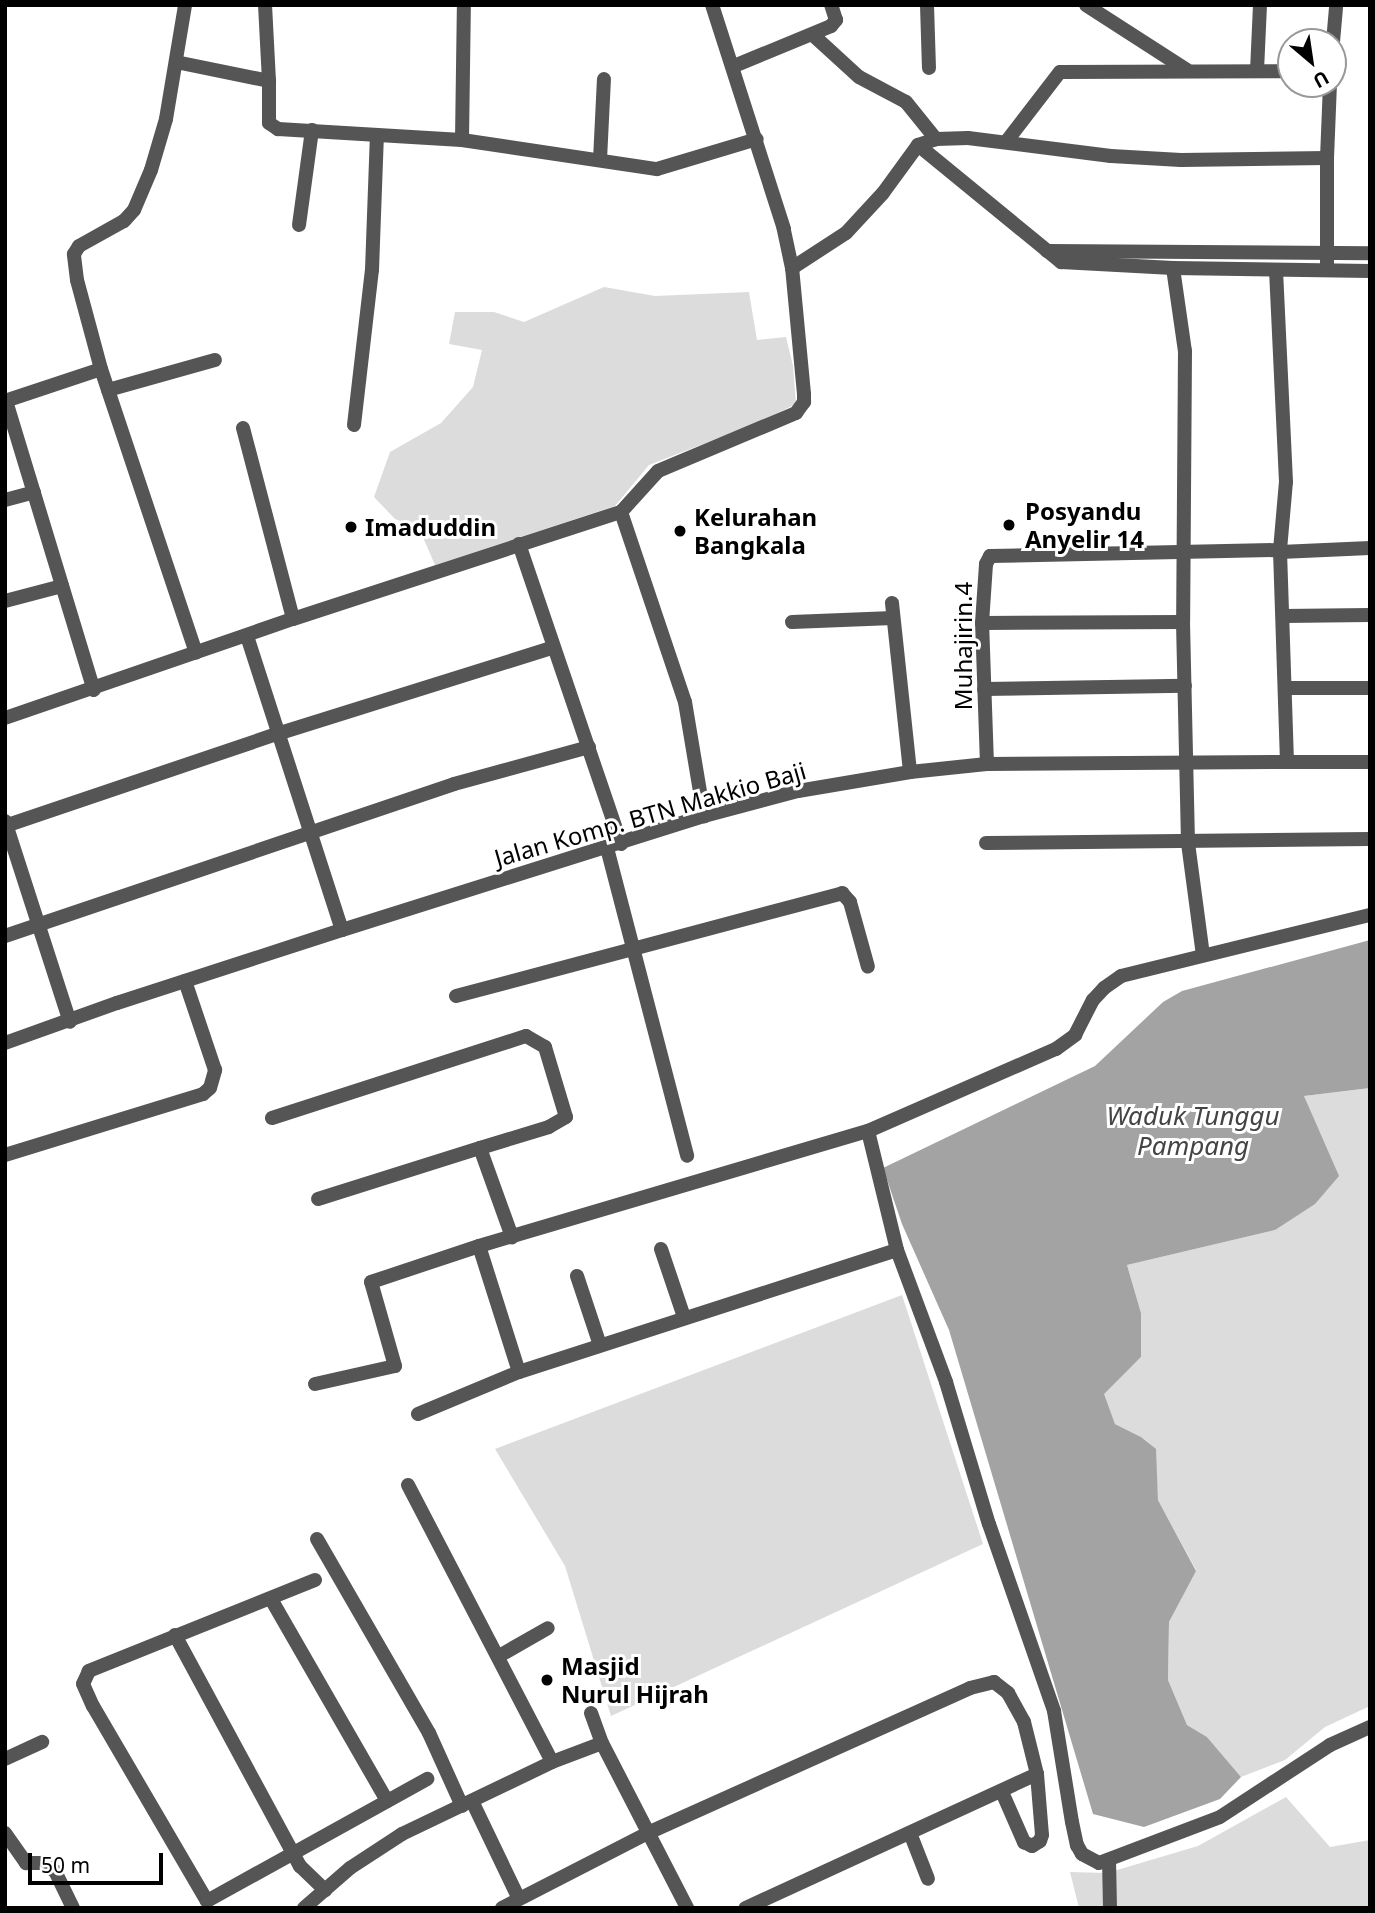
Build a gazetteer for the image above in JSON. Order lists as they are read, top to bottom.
{
  "streets": {
    "street": ["Muhajirin.4", "Jalan Komp. BTN Makkio Baji"]
  },
  "crossings": [
    ["Muhajirin.4", "Jalan Komp. BTN Makkio Baji"]
  ],
  "water": ["Waduk Tunggu Pampang"],
  "places": [
    "Posyandu Anyelir 14",
    "Imaduddin",
    "Kelurahan Bangkala",
    "Masjid Nurul Hijrah"
  ],
  "scale_bar": "50 m",
  "north": "bottom right"
}
